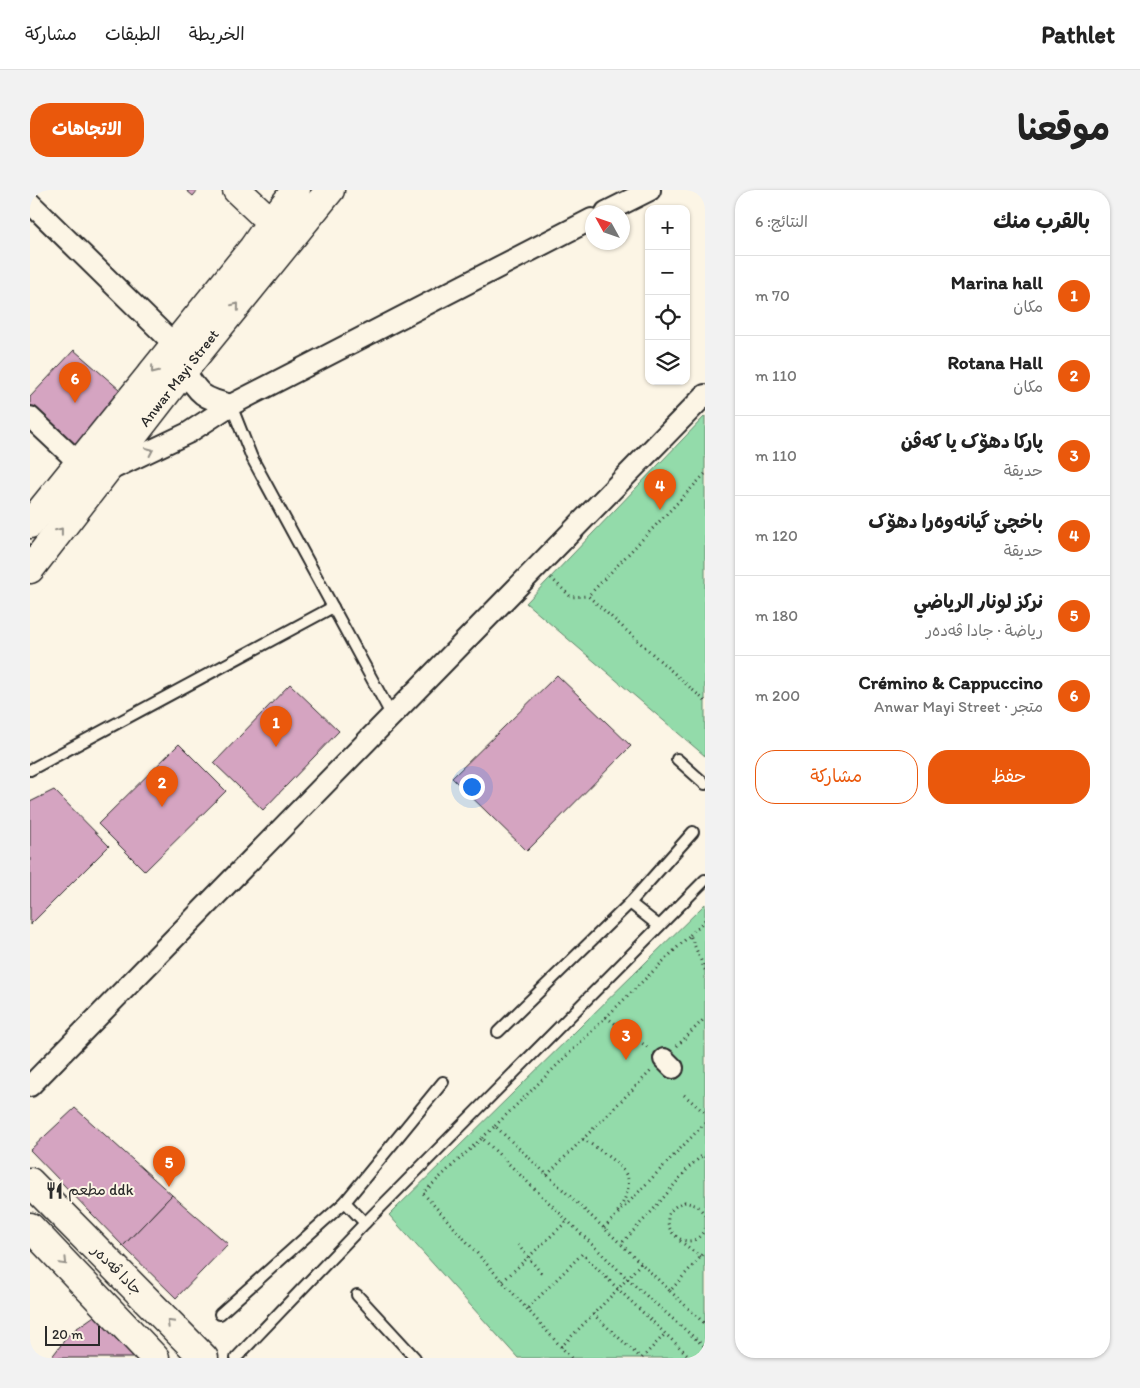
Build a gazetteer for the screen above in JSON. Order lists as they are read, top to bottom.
{
  "streets": {
    "main road": ["Anwar Mayi Street", "جادا ڤەدەر"]
  },
  "places": {
    "restaurant": ["مطعم ddk"]
  },
  "scale_bar": "20 m",
  "north": "top left",
  "page": {
    "header": "Pathlet",
    "nav": ["الخريطة", "الطبقات", "مشاركة"],
    "title": "موقعنا",
    "buttons": [
      "الاتجاهات",
      ["حفظ", "مشاركة"]
    ],
    "heading": ["بالقرب منك", "النتائج: 6"],
    "map_buttons": ["+", "−"],
    "list": [
      {
        "mark": "1",
        "name": "Marina hall",
        "note": "مكان",
        "value": "70 m"
      },
      {
        "mark": "2",
        "name": "Rotana Hall",
        "note": "مكان",
        "value": "110 m"
      },
      {
        "mark": "3",
        "name": "پاركا دهۆک يا كەڤن",
        "note": "حديقة",
        "value": "110 m"
      },
      {
        "mark": "4",
        "name": "باخچێ گیانه‌وه‌را دهۆک",
        "note": "حديقة",
        "value": "120 m"
      },
      {
        "mark": "5",
        "name": "نركز لونار الرياضي",
        "note": "رياضة · جادا ڤەدەر",
        "value": "180 m"
      },
      {
        "mark": "6",
        "name": "Crémino & Cappuccino",
        "note": "متجر · Anwar Mayi Street",
        "value": "200 m"
      }
    ],
    "pins": [
      "6",
      "4",
      "1",
      "2",
      "3",
      "5"
    ],
    "scale": "20 m"
  }
}
